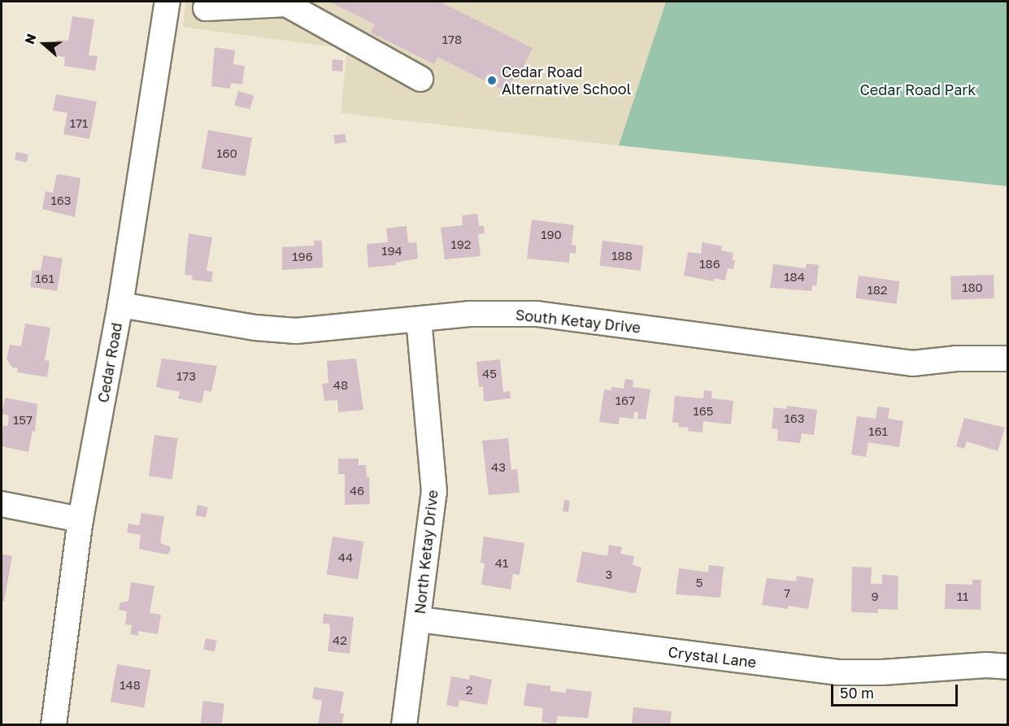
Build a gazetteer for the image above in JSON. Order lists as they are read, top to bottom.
{
  "streets": {
    "street": [
      "South Ketay Drive",
      "Cedar Road",
      "North Ketay Drive",
      "Crystal Lane"
    ]
  },
  "crossings": [
    ["South Ketay Drive", "Cedar Road"],
    ["South Ketay Drive", "North Ketay Drive"],
    ["North Ketay Drive", "Crystal Lane"]
  ],
  "parks": ["Cedar Road Park"],
  "places": ["Cedar Road Alternative School"],
  "house_numbers": [
    "178",
    "171",
    "160",
    "163",
    "190",
    "192",
    "194",
    "188",
    "196",
    "186",
    "184",
    "161",
    "180",
    "182",
    "45",
    "173",
    "48",
    "167",
    "165",
    "163",
    "157",
    "161",
    "43",
    "46",
    "44",
    "41",
    "3",
    "5",
    "7",
    "9",
    "11",
    "42",
    "148",
    "2"
  ],
  "scale_bar": "50 m",
  "north": "left"
}
